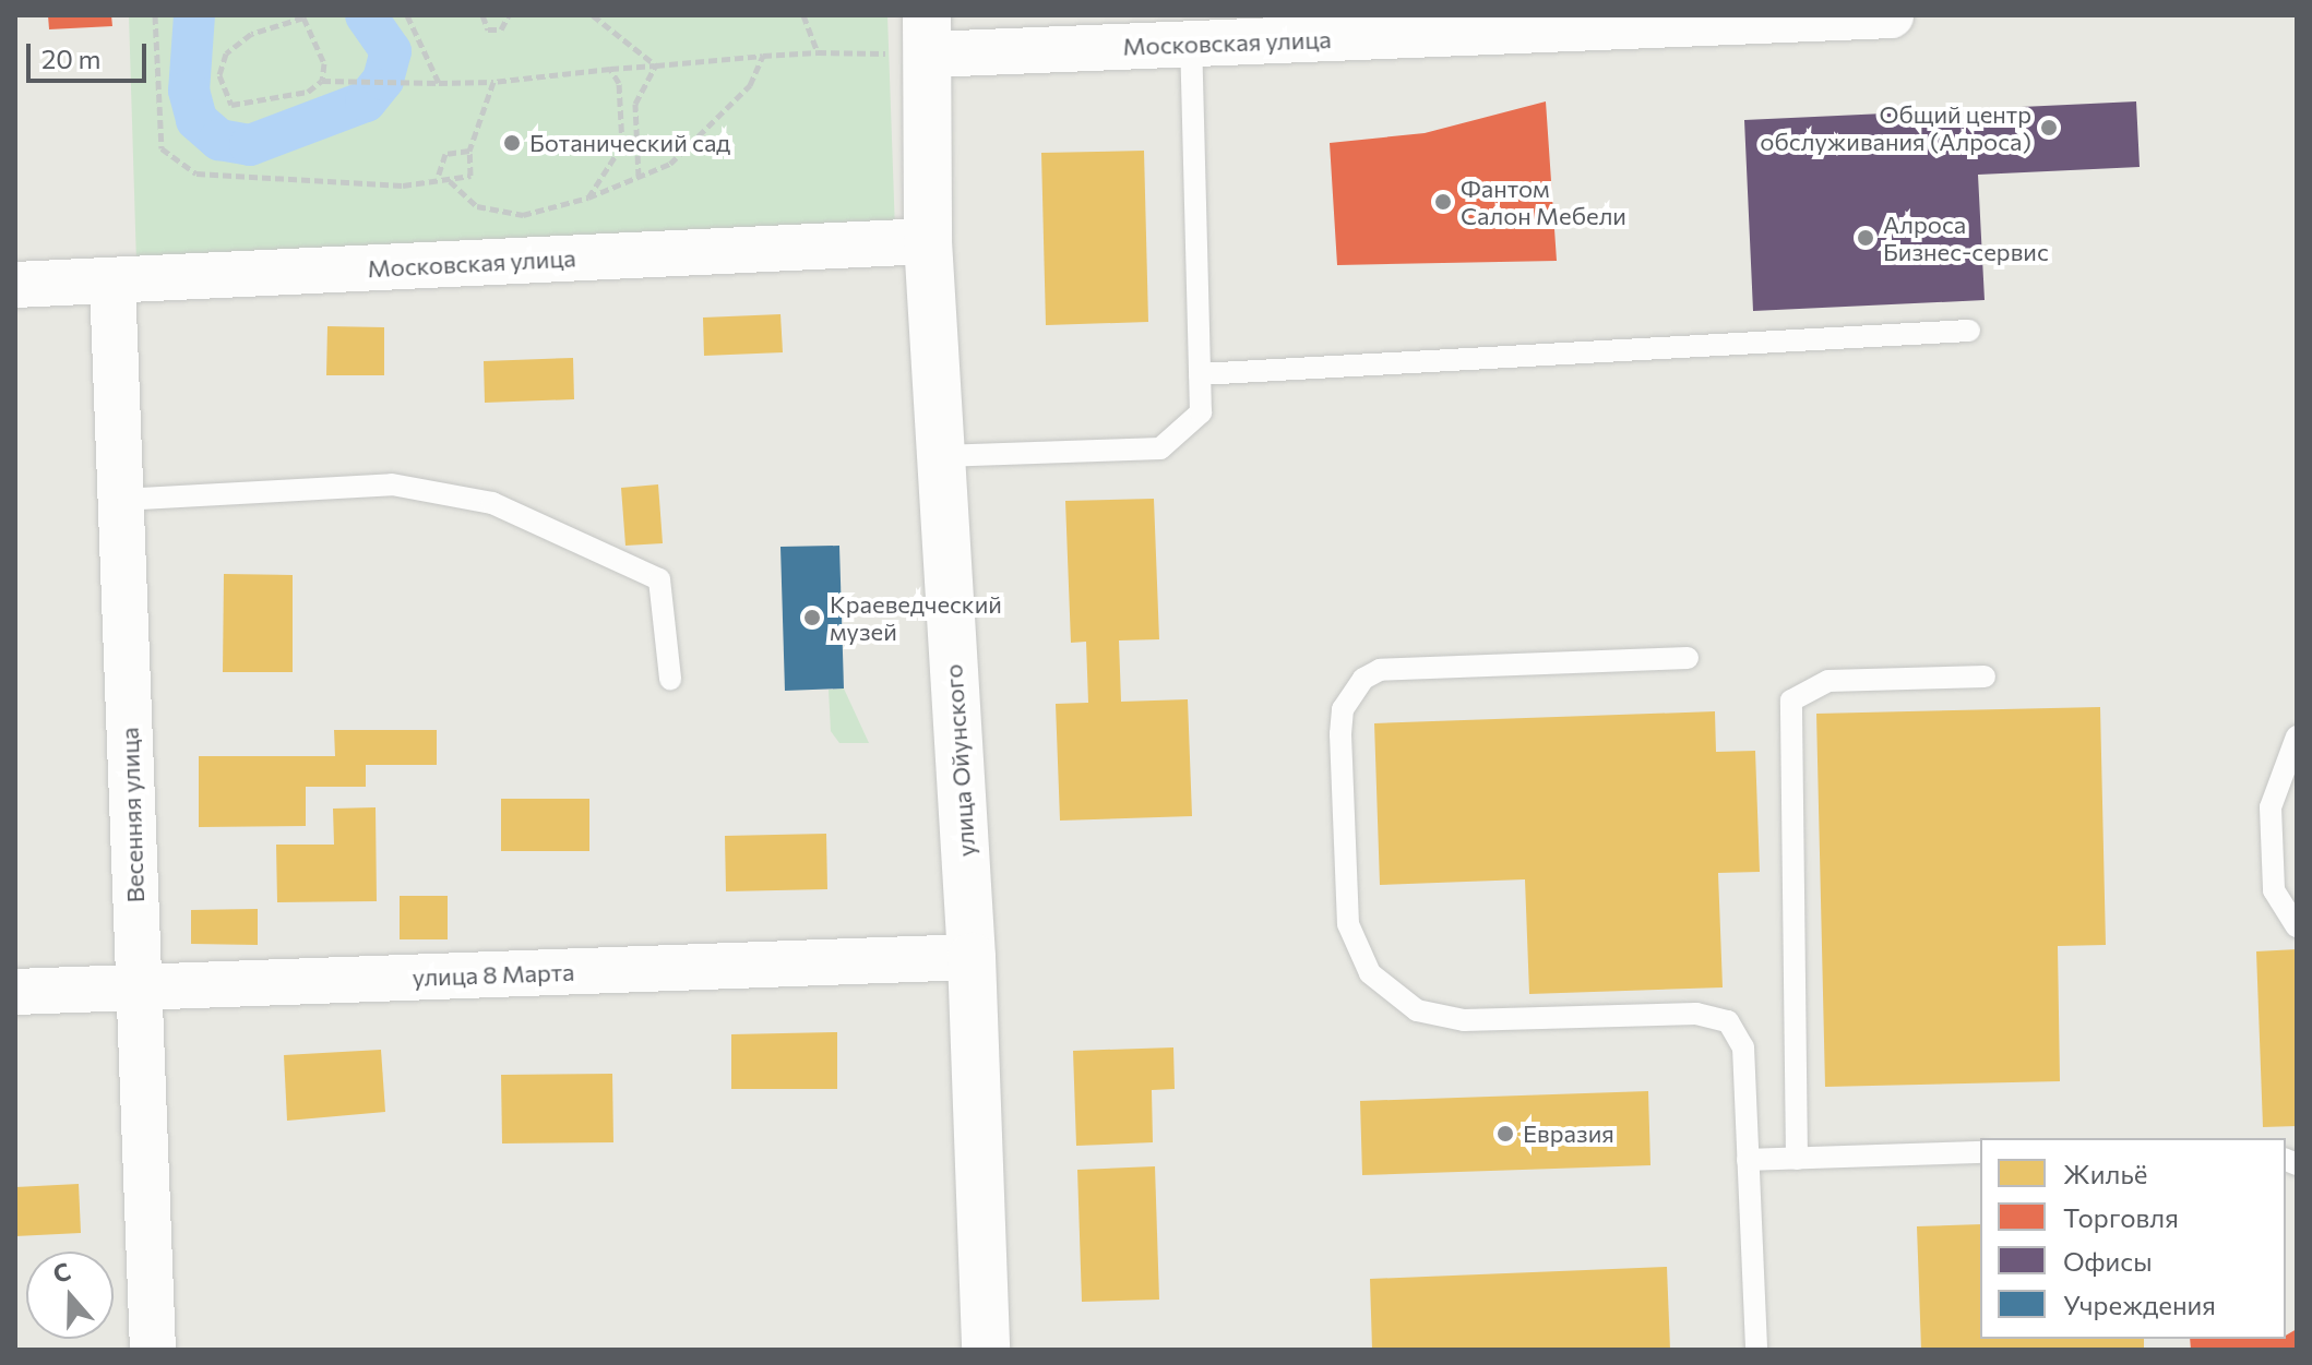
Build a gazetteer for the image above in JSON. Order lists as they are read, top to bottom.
{
  "streets": {
    "main road": ["улица Ойунского"],
    "street": ["Московская улица", "Весенняя улица", "улица 8 Марта"]
  },
  "crossings": [
    ["Московская улица", "улица Ойунского"],
    ["Московская улица", "Весенняя улица"],
    ["улица Ойунского", "улица 8 Марта"],
    ["Весенняя улица", "улица 8 Марта"]
  ],
  "places": [
    "Общий центр обслуживания (Алроса)",
    "Ботанический сад",
    "Фантом Салон Мебели",
    "Алроса Бизнес-сервис",
    "Краеведческий музей",
    "Евразия"
  ],
  "legend": [
    "Жильё",
    "Торговля",
    "Офисы",
    "Учреждения"
  ],
  "scale_bar": "20 m",
  "north": "top"
}
